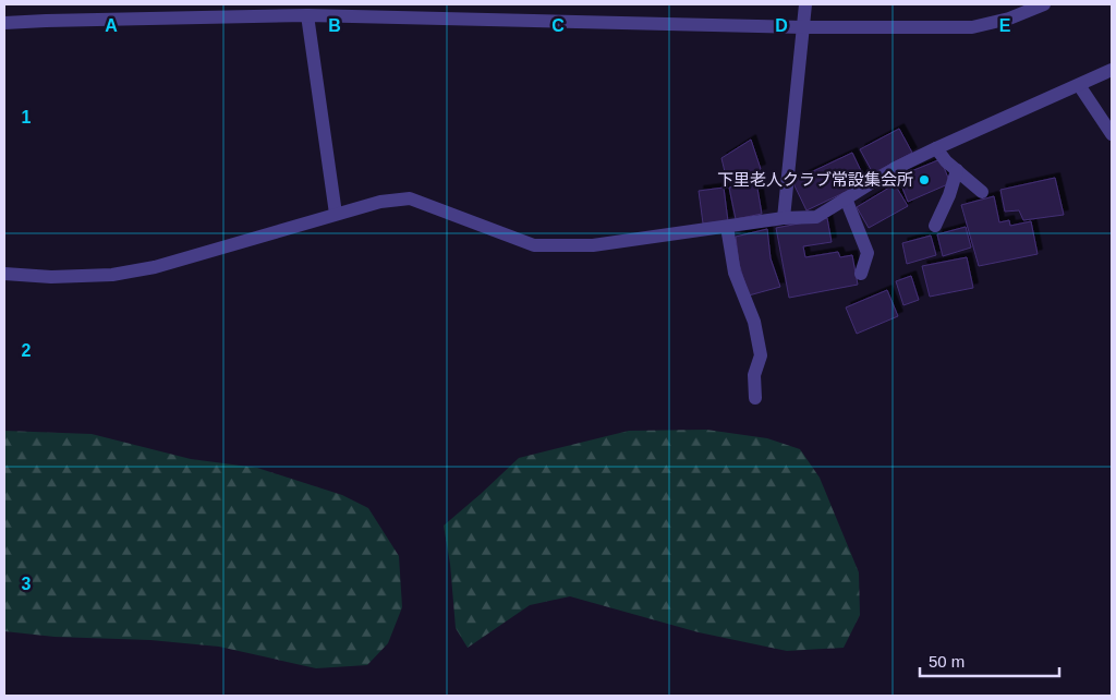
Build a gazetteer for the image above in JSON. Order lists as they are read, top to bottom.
{
  "places": ["下里老人クラブ常設集会所"],
  "scale_bar": "50 m",
  "grid": {
    "columns": [
      "A",
      "B",
      "C",
      "D",
      "E"
    ],
    "rows": ["1", "2", "3"]
  }
}
